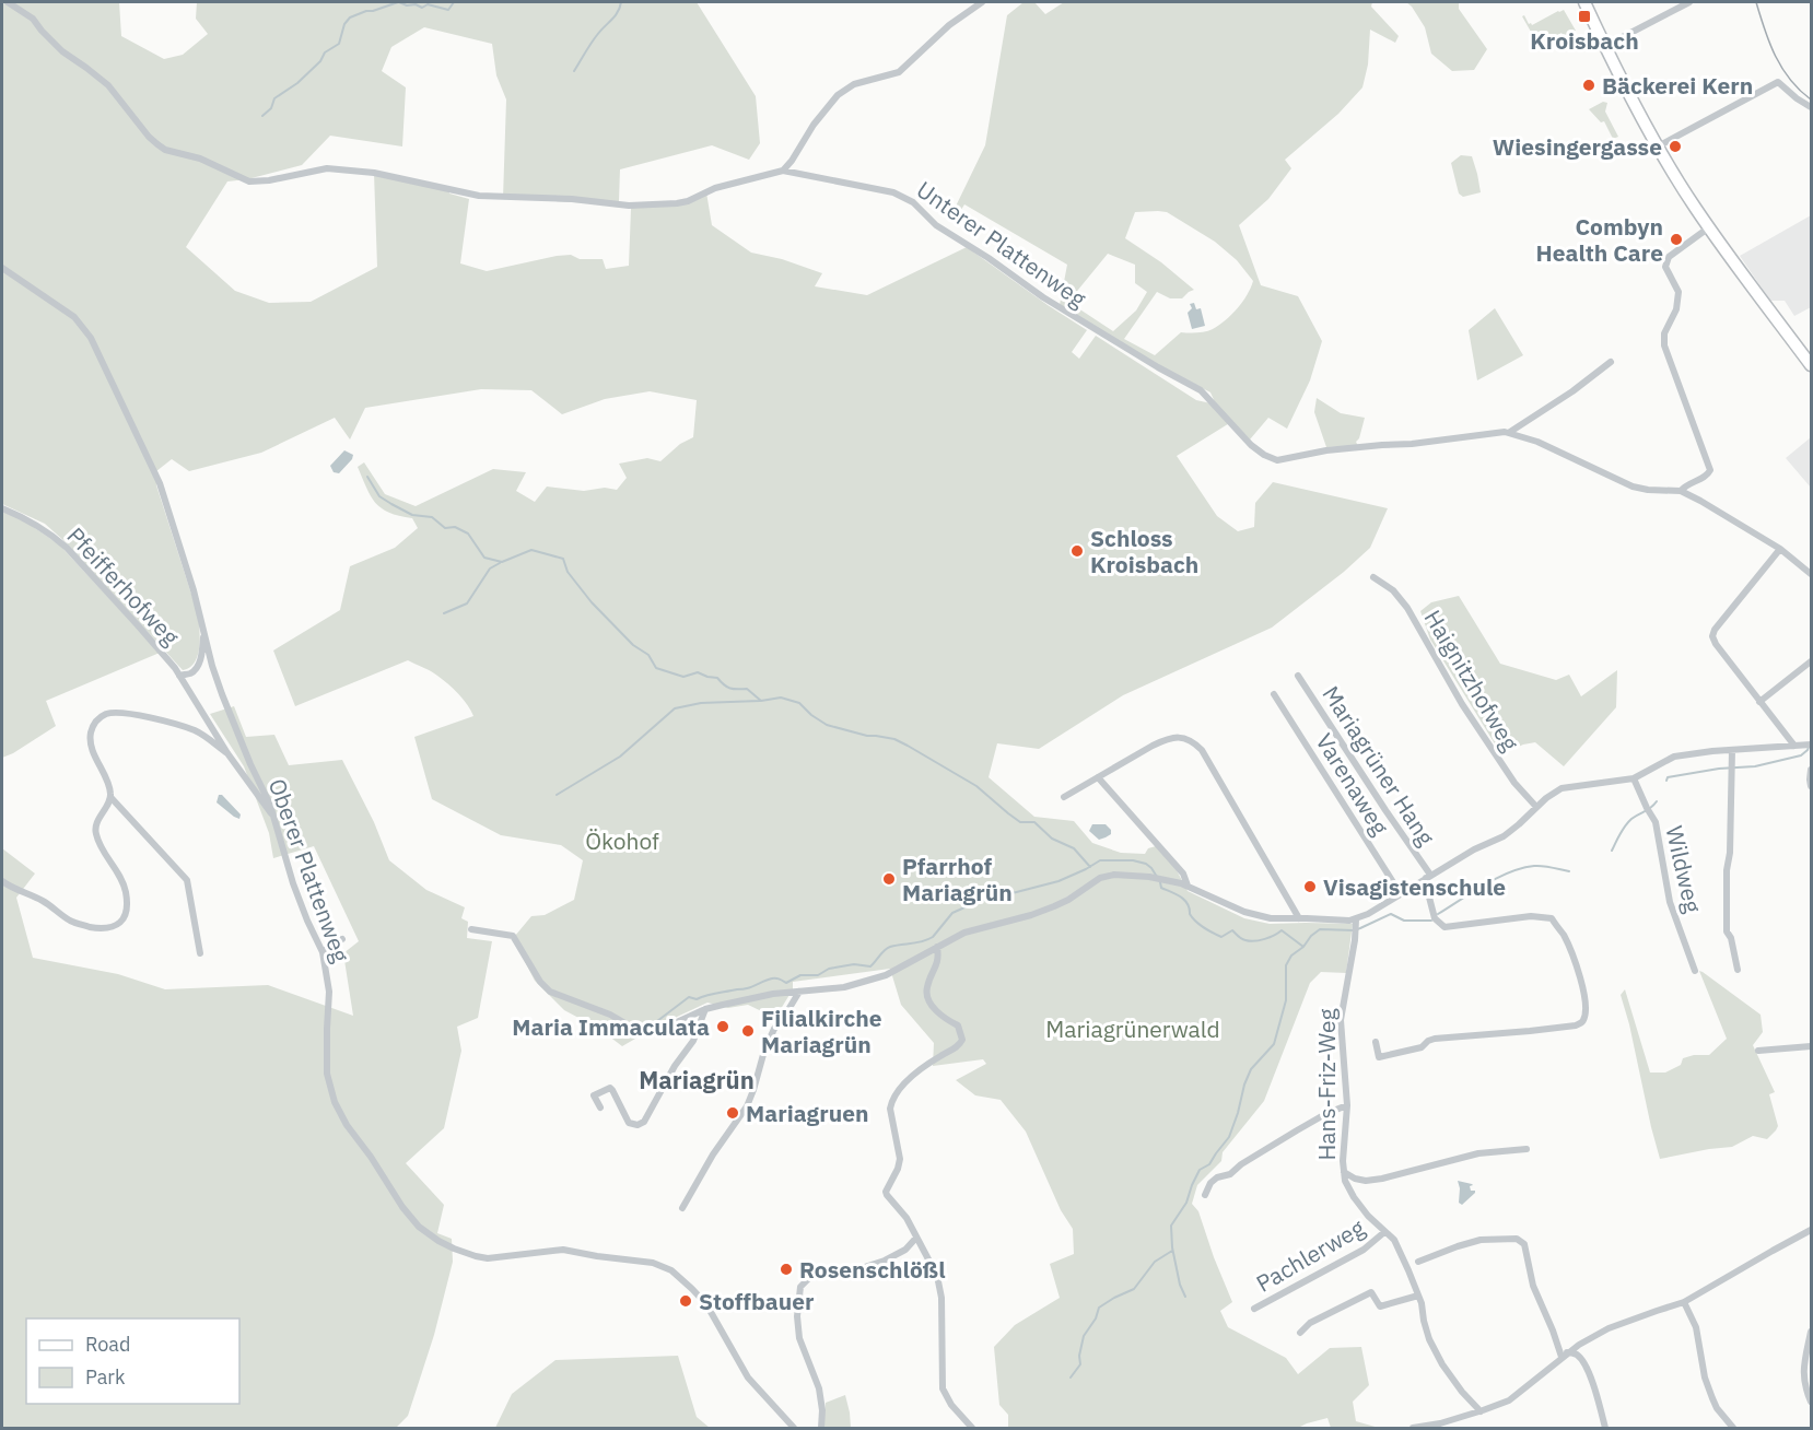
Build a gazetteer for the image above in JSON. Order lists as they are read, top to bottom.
{
  "streets": {
    "street": [
      "Unterer Plattenweg",
      "Pfeifferhofweg",
      "Haignitzhofweg",
      "Mariagrüner Hang",
      "Varenaweg",
      "Wildweg",
      "Oberer Plattenweg",
      "Hans-Friz-Weg",
      "Pachlerweg"
    ]
  },
  "crossings": [
    ["Pfeifferhofweg", "Oberer Plattenweg"],
    ["Hans-Friz-Weg", "Pachlerweg"]
  ],
  "districts": ["Mariagrün"],
  "parks": ["Ökohof", "Mariagrünerwald"],
  "places": {
    "transit": ["Kroisbach"],
    "other": [
      "Bäckerei Kern",
      "Wiesingergasse",
      "Combyn Health Care",
      "Schloss Kroisbach",
      "Pfarrhof Mariagrün",
      "Visagistenschule",
      "Maria Immaculata",
      "Filialkirche Mariagrün",
      "Mariagruen",
      "Rosenschlößl",
      "Stoffbauer"
    ]
  },
  "legend": ["Road", "Park"]
}
